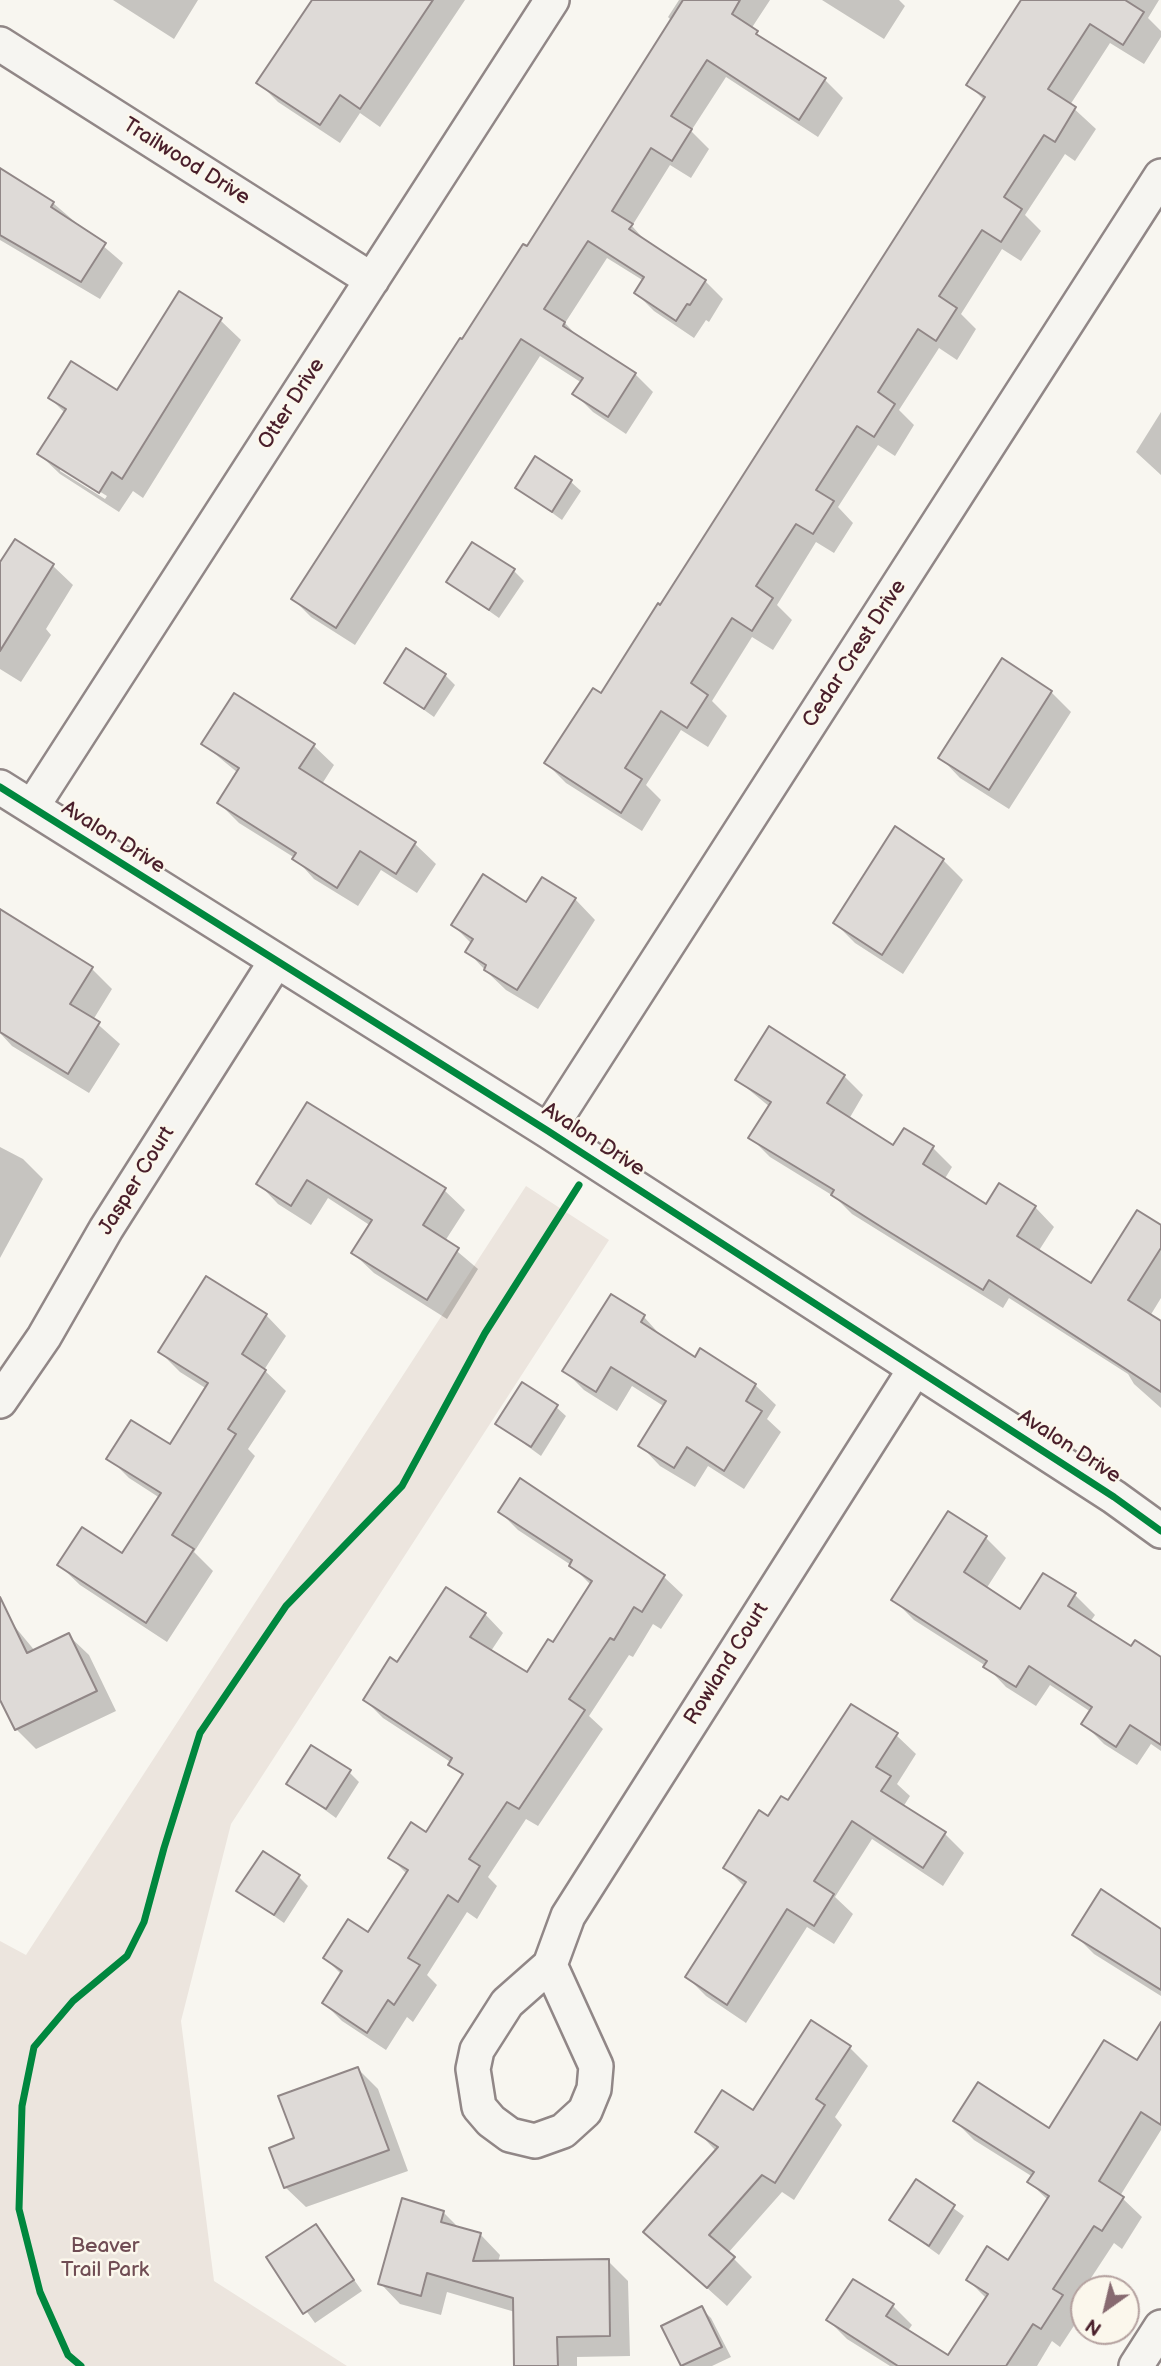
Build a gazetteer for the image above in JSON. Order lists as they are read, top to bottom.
{
  "streets": {
    "street": [
      "Trailwood Drive",
      "Otter Drive",
      "Cedar Crest Drive",
      "Avalon Drive",
      "Jasper Court",
      "Rowland Court"
    ]
  },
  "crossings": [
    ["Trailwood Drive", "Otter Drive"],
    ["Otter Drive", "Avalon Drive"],
    ["Cedar Crest Drive", "Avalon Drive"],
    ["Avalon Drive", "Jasper Court"],
    ["Avalon Drive", "Rowland Court"]
  ],
  "parks": ["Beaver Trail Park"],
  "north": "bottom left"
}
